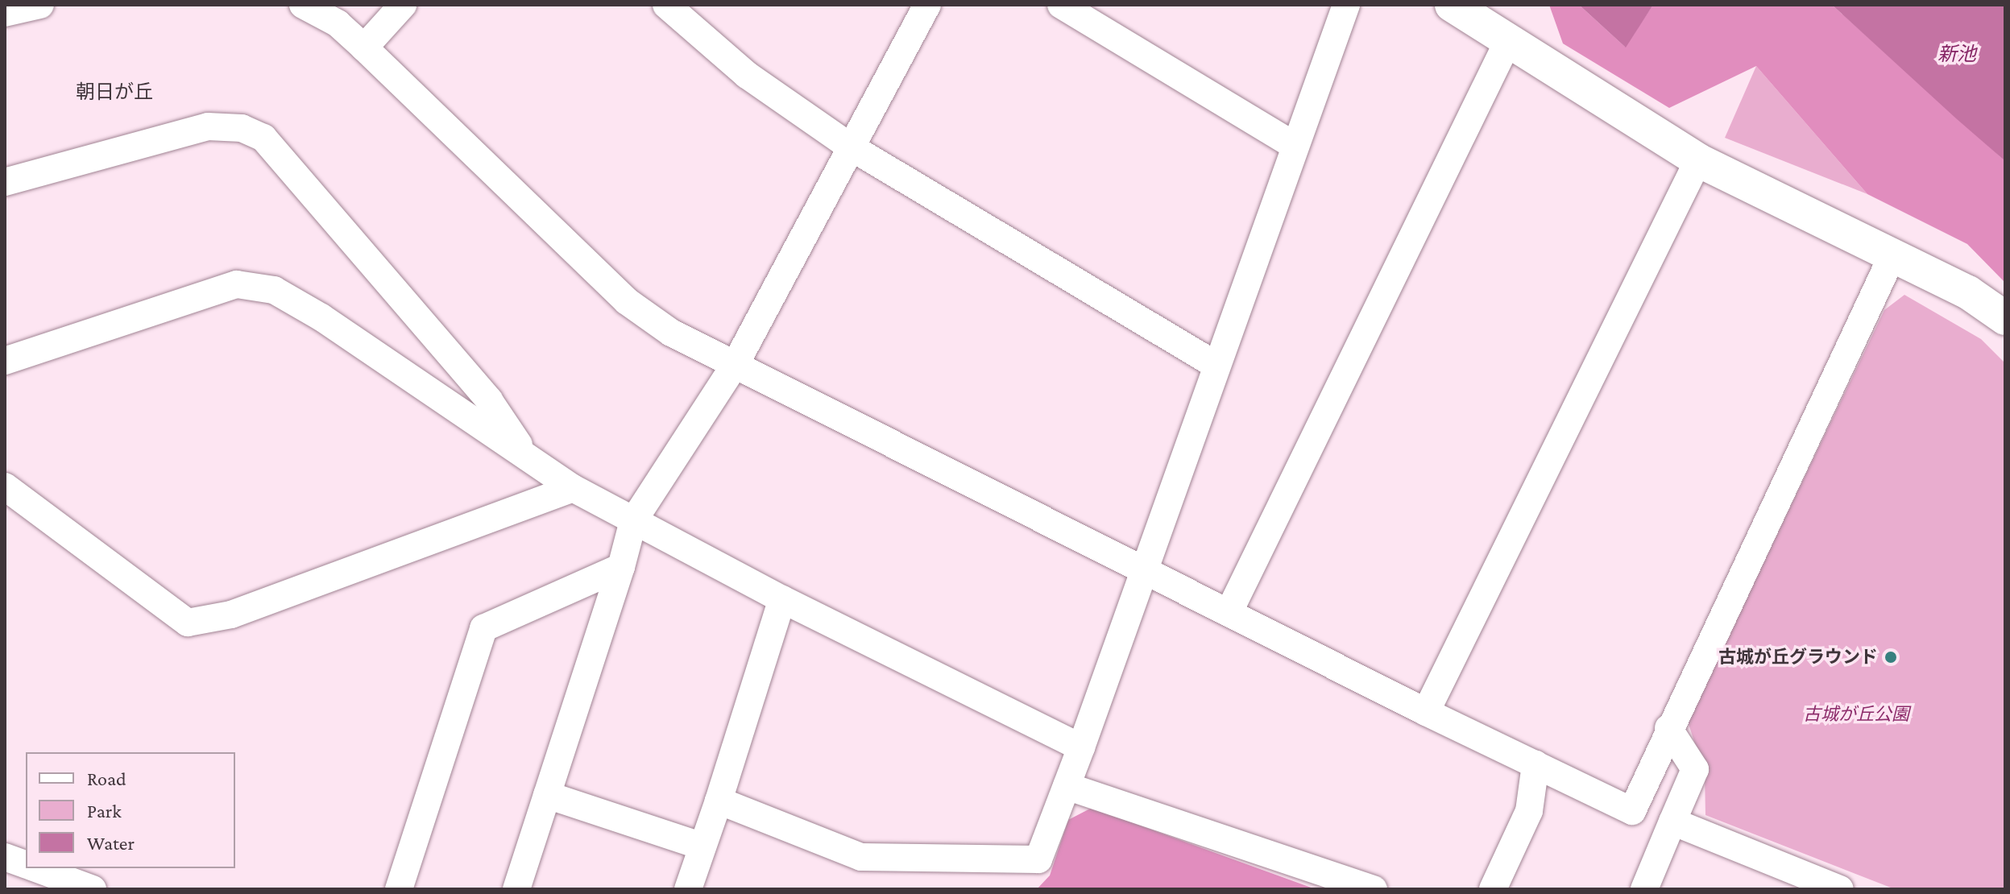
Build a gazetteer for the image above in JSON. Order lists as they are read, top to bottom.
{
  "districts": ["朝日が丘"],
  "water": ["新池"],
  "parks": ["古城が丘公園"],
  "places": ["古城が丘グラウンド"],
  "legend": ["Road", "Park", "Water"]
}
